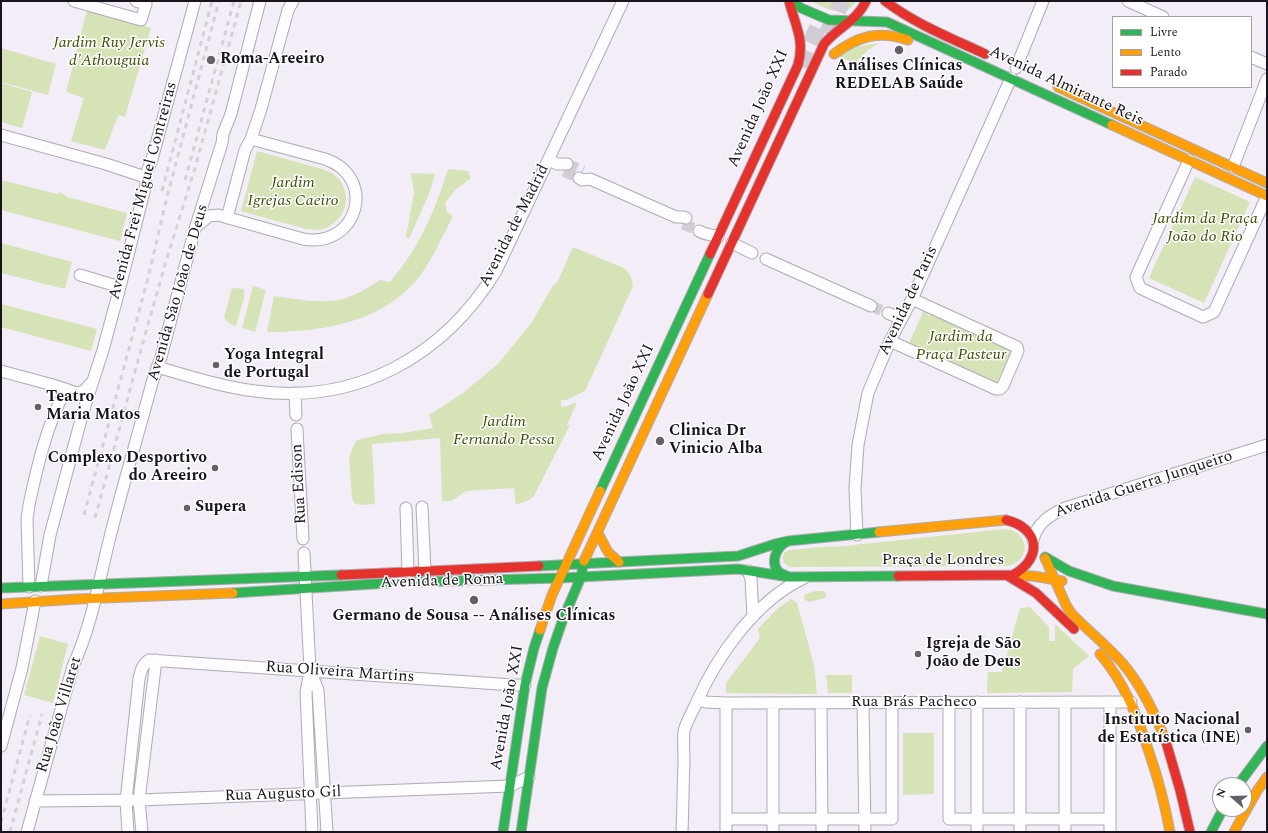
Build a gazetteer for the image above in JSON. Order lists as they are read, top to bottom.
{
  "streets": {
    "main road": [
      "Avenida Almirante Reis",
      "Avenida João XXI",
      "Praça de Londres",
      "Avenida de Roma"
    ],
    "street": [
      "Avenida Frei Miguel Contreiras",
      "Avenida de Madrid",
      "Avenida São João de Deus",
      "Avenida de Paris",
      "Rua Edison",
      "Avenida Guerra Junqueiro",
      "Rua Oliveira Martins",
      "Rua Brás Pacheco",
      "Rua João Villaret",
      "Rua Augusto Gil"
    ]
  },
  "crossings": [
    ["Avenida Almirante Reis", "Avenida João XXI"],
    ["Avenida Almirante Reis", "Avenida de Paris"],
    ["Avenida João XXI", "Avenida de Roma"],
    ["Avenida João XXI", "Rua Oliveira Martins"],
    ["Avenida João XXI", "Rua Augusto Gil"],
    ["Avenida Frei Miguel Contreiras", "Avenida de Roma"],
    ["Avenida de Madrid", "Avenida São João de Deus"],
    ["Avenida São João de Deus", "Avenida de Roma"],
    ["Avenida de Paris", "Praça de Londres"],
    ["Avenida Guerra Junqueiro", "Praça de Londres"],
    ["Praça de Londres", "Avenida de Roma"],
    ["Avenida de Roma", "Rua João Villaret"],
    ["Rua João Villaret", "Rua Augusto Gil"]
  ],
  "parks": [
    "Jardim Ruy Jervis d'Athouguia",
    "Jardim Igrejas Caeiro",
    "Jardim da Praça João do Rio",
    "Jardim da Praça Pasteur",
    "Jardim Fernando Pessa"
  ],
  "places": [
    "Análises Clínicas REDELAB Saúde",
    "Roma-Areeiro",
    "Yoga Integral de Portugal",
    "Teatro Maria Matos",
    "Clinica Dr Vinicio Alba",
    "Complexo Desportivo do Areeiro",
    "Supera",
    "Germano de Sousa -- Análises Clínicas",
    "Igreja de São João de Deus",
    "Instituto Nacional de Estatística (INE)"
  ],
  "legend": ["Livre", "Lento", "Parado"],
  "north": "left"
}
